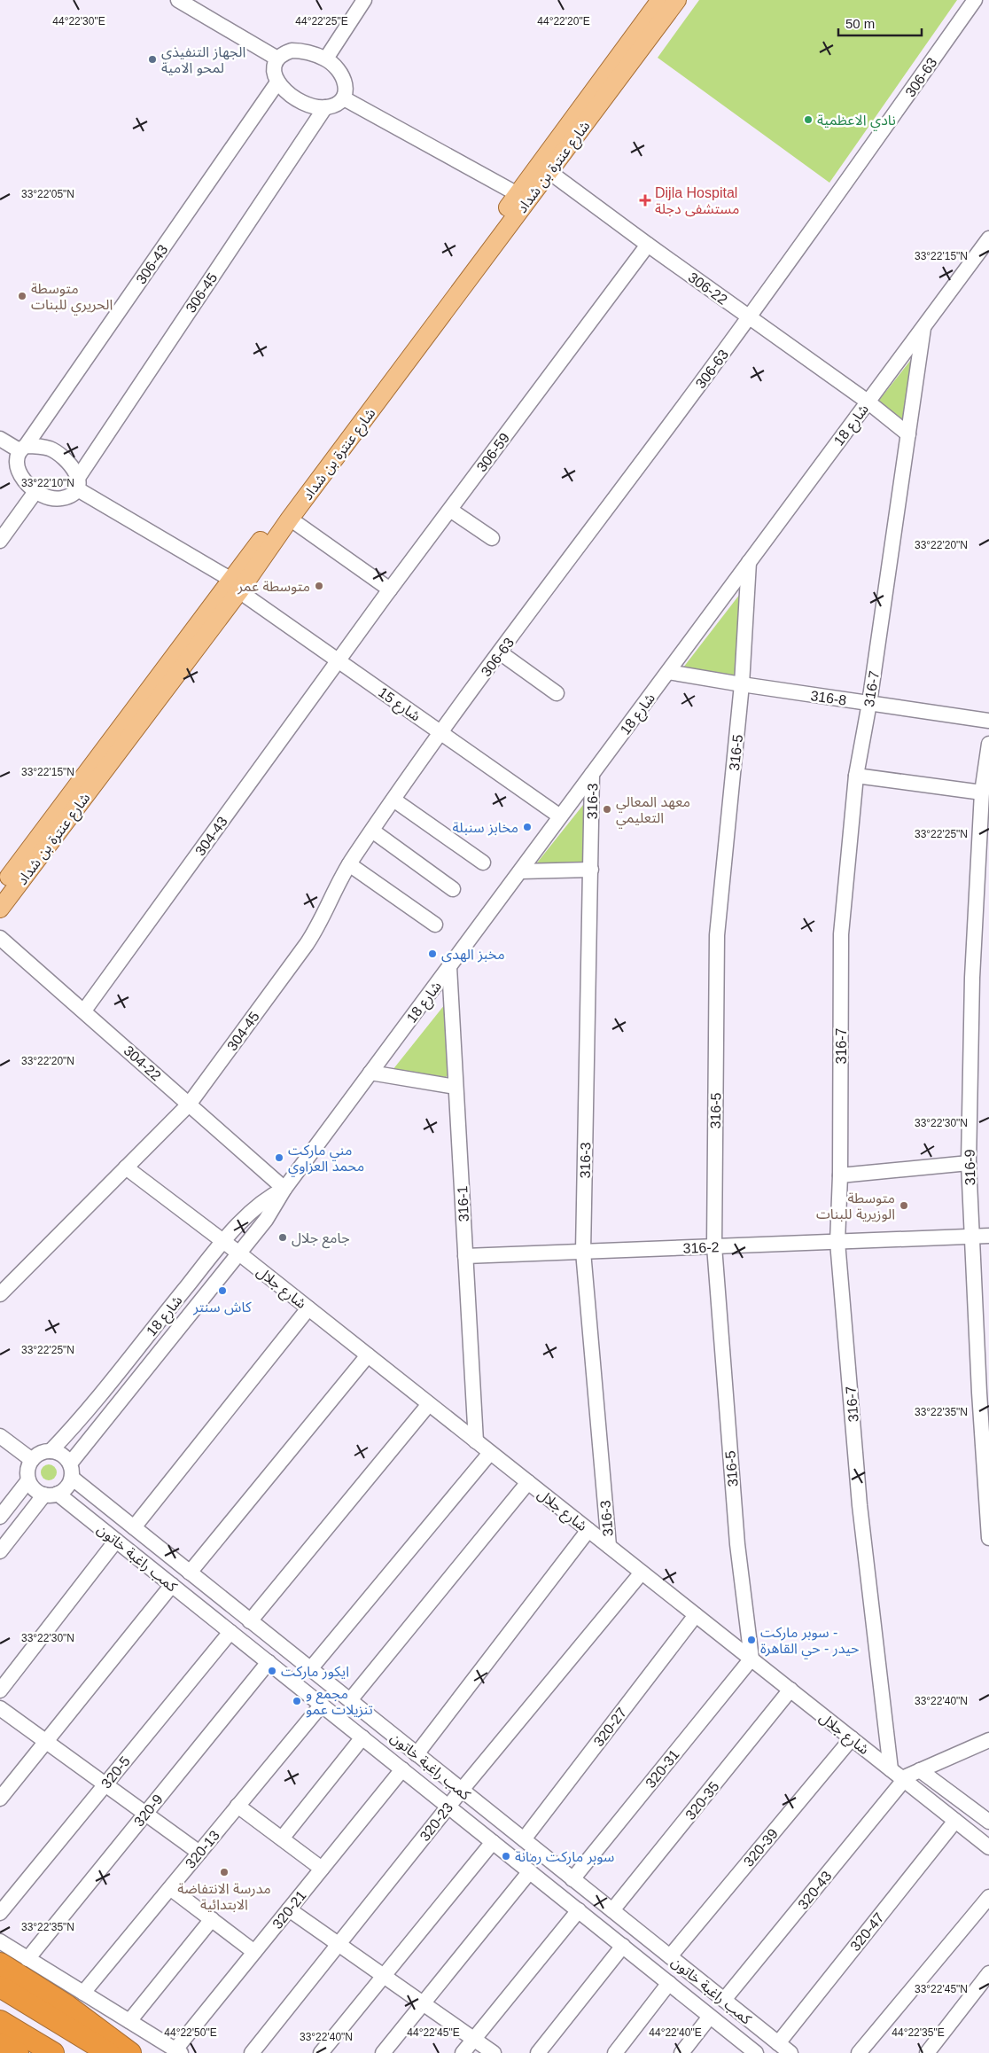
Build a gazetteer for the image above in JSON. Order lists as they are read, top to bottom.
{
  "streets": {
    "main road": ["شارع عنترة بن شداد"],
    "street": [
      "306-63",
      "306-43",
      "306-22",
      "306-45",
      "شارع 18",
      "306-59",
      "316-7",
      "316-8",
      "شارع 15",
      "316-5",
      "316-3",
      "304-43",
      "304-45",
      "304-22",
      "316-9",
      "316-1",
      "316-2",
      "شارع جلال",
      "كمب راغبة خاتون",
      "320-27",
      "320-31",
      "320-5",
      "320-35",
      "320-9",
      "320-23",
      "320-39",
      "320-13",
      "320-43",
      "320-21",
      "320-47"
    ]
  },
  "crossings": [
    ["306-63", "306-22"],
    ["306-63", "شارع 15"],
    ["306-63", "304-45"],
    ["شارع عنترة بن شداد", "306-22"],
    ["شارع عنترة بن شداد", "شارع 15"],
    ["306-43", "306-45"],
    ["306-43", "شارع 15"],
    ["306-22", "شارع 18"],
    ["306-22", "306-59"],
    ["306-22", "316-7"],
    ["306-45", "شارع 15"],
    ["شارع 18", "316-7"],
    ["شارع 18", "316-8"],
    ["شارع 18", "شارع 15"],
    ["شارع 18", "316-5"],
    ["شارع 18", "316-3"],
    ["شارع 18", "304-22"],
    ["شارع 18", "316-1"],
    ["شارع 18", "شارع جلال"],
    ["شارع 18", "كمب راغبة خاتون"],
    ["306-59", "شارع 15"],
    ["306-59", "304-43"],
    ["316-7", "316-8"],
    ["316-7", "316-2"],
    ["316-7", "شارع جلال"],
    ["316-7", "320-43"],
    ["316-8", "316-5"],
    ["شارع 15", "304-43"],
    ["شارع 15", "304-45"],
    ["316-5", "316-2"],
    ["316-5", "شارع جلال"],
    ["316-5", "320-31"],
    ["316-3", "316-2"],
    ["316-3", "شارع جلال"],
    ["304-43", "304-22"],
    ["304-45", "304-22"],
    ["304-45", "شارع جلال"],
    ["316-9", "316-2"],
    ["316-1", "316-2"],
    ["316-1", "شارع جلال"],
    ["شارع جلال", "320-27"],
    ["شارع جلال", "320-31"],
    ["شارع جلال", "320-35"],
    ["شارع جلال", "320-23"],
    ["شارع جلال", "320-39"],
    ["شارع جلال", "320-43"],
    ["شارع جلال", "320-47"],
    ["كمب راغبة خاتون", "320-27"],
    ["كمب راغبة خاتون", "320-31"],
    ["كمب راغبة خاتون", "320-5"],
    ["كمب راغبة خاتون", "320-35"],
    ["كمب راغبة خاتون", "320-9"],
    ["كمب راغبة خاتون", "320-23"],
    ["كمب راغبة خاتون", "320-39"],
    ["كمب راغبة خاتون", "320-13"],
    ["كمب راغبة خاتون", "320-43"],
    ["كمب راغبة خاتون", "320-21"],
    ["كمب راغبة خاتون", "320-47"]
  ],
  "places": {
    "other": [
      "الجهاز التنفيذي لمحو الامية",
      "نادي الاعظمية",
      "متوسطة الحريري للبنات",
      "متوسطة عمر",
      "معهد المعالي التعليمي",
      "مخابز سنبلة",
      "مخبز الهدى",
      "مني ماركت محمد العزاوي",
      "متوسطة الوزيرية للبنات",
      "جامع جلال",
      "كاش سنتر",
      "سوبر ماركت - حيدر - حي القاهرة",
      "ايكور ماركت",
      "مجمع و تنزيلات عمو",
      "سوبر ماركت رمانة",
      "مدرسة الانتفاضة الابتدائية"
    ],
    "health": ["Dijla Hospital مستشفى دجلة"]
  },
  "scale_bar": "50 m",
  "coordinates": [
    "44°22'30\"E",
    "44°22'25\"E",
    "44°22'20\"E",
    "33°22'05\"N",
    "33°22'15\"N",
    "33°22'10\"N",
    "33°22'20\"N",
    "33°22'25\"N",
    "33°22'30\"N",
    "33°22'35\"N",
    "33°22'40\"N",
    "33°22'45\"N",
    "44°22'50\"E",
    "44°22'45\"E",
    "44°22'40\"E",
    "44°22'35\"E"
  ]
}
